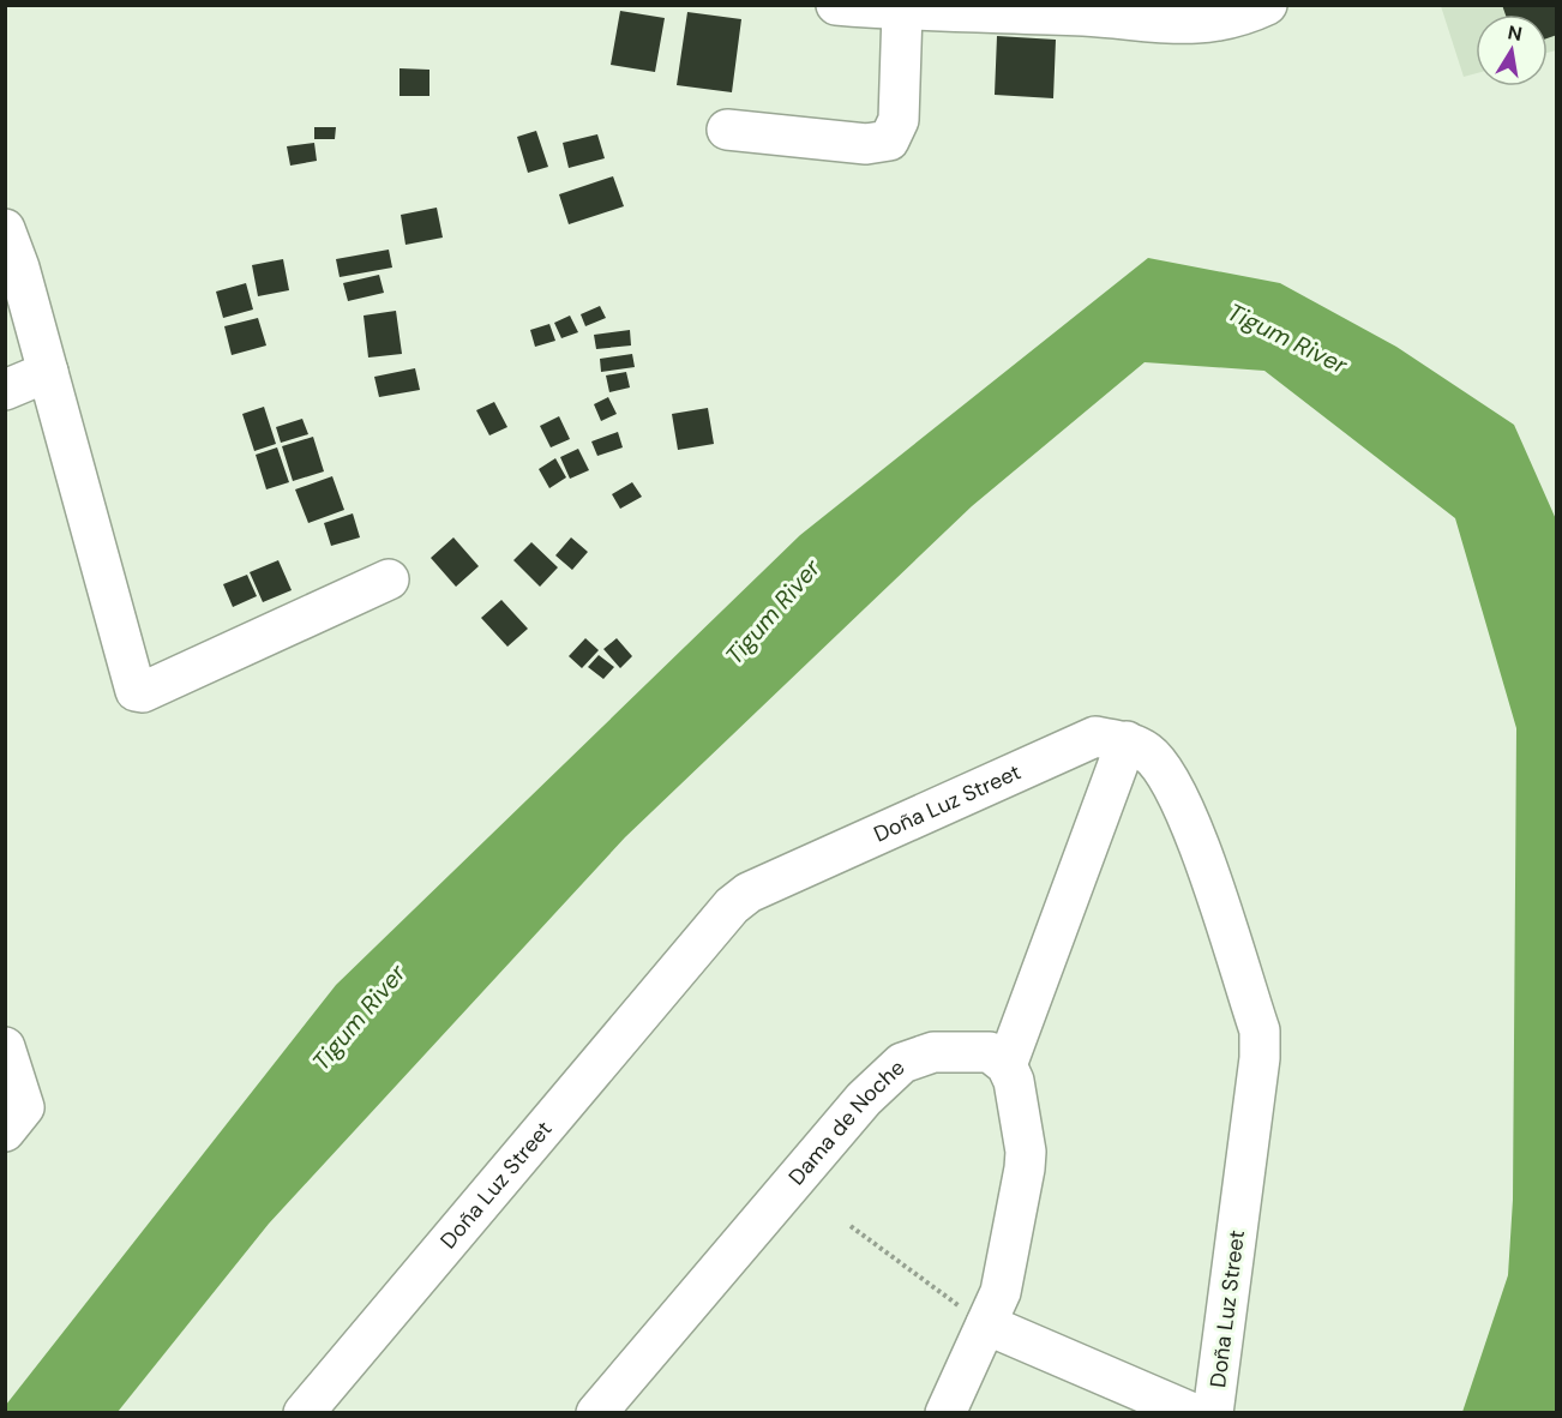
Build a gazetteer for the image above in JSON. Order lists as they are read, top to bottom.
{
  "streets": {
    "street": ["Doña Luz Street", "Dama de Noche"]
  },
  "water": ["Tigum River"],
  "north": "top"
}
